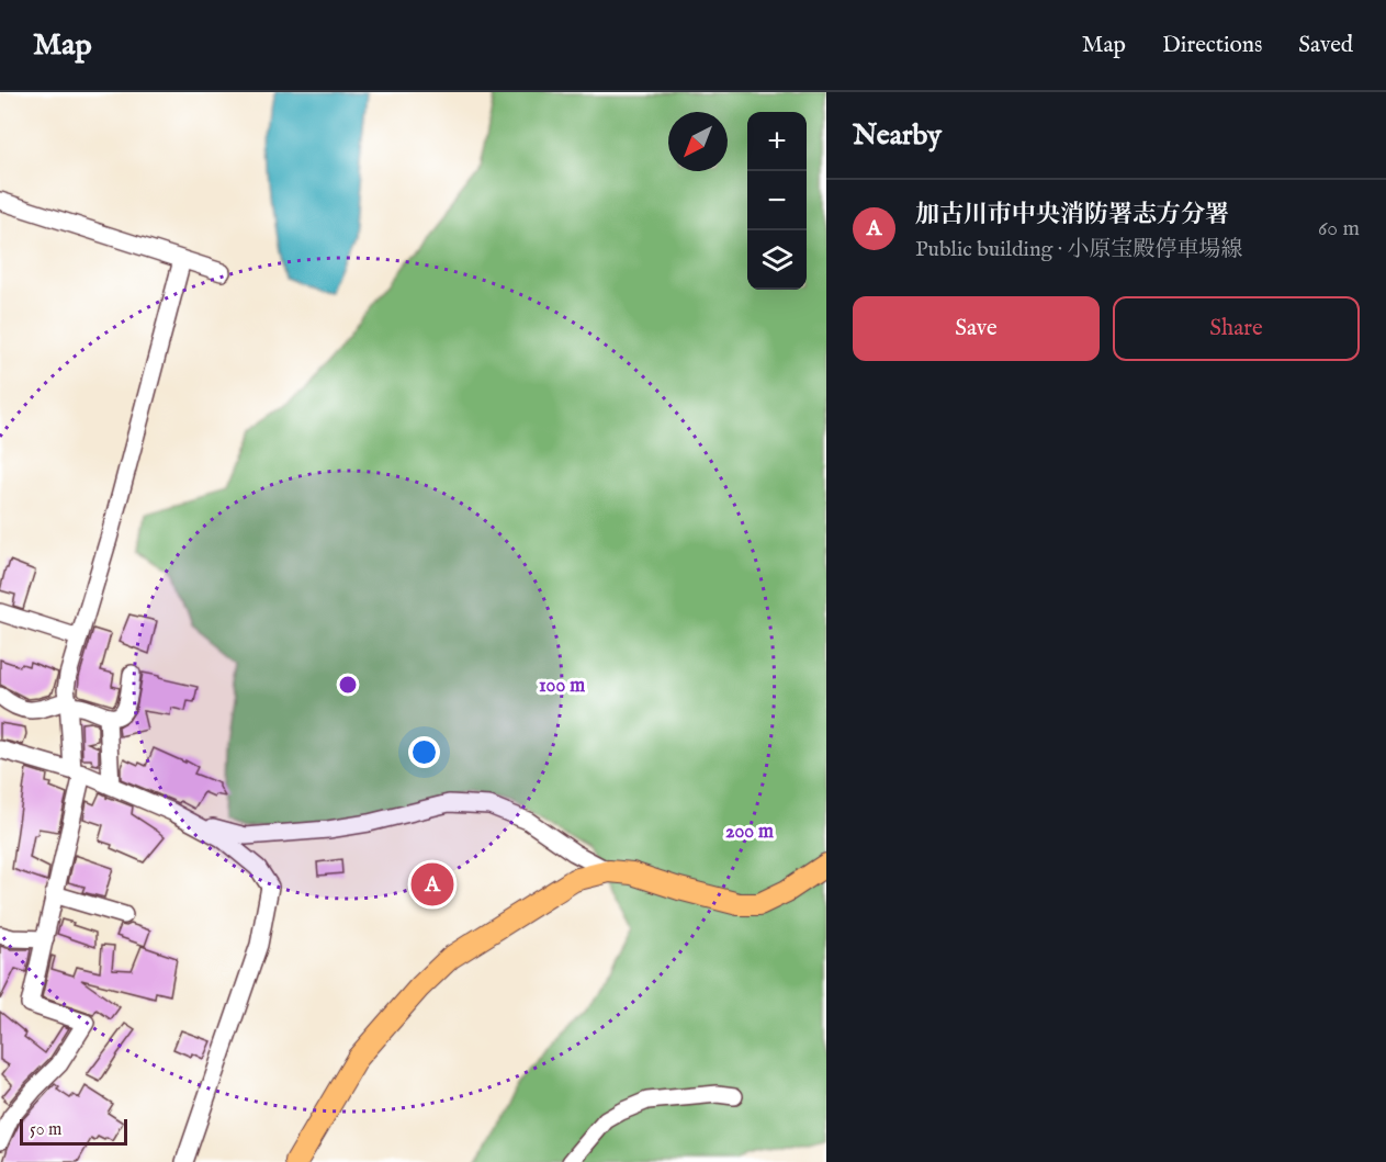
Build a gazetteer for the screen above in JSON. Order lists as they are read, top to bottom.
{
  "scale_bar": "50 m",
  "north": "bottom left",
  "page": {
    "header": "Map",
    "nav": ["Map", "Directions", "Saved"],
    "heading": "Nearby",
    "map_buttons": ["+", "−"],
    "list": [
      {
        "mark": "A",
        "name": "加古川市中央消防署志方分署",
        "note": "Public building · 小原宝殿停車場線",
        "value": "60 m"
      }
    ],
    "buttons": ["Save", "Share"],
    "pins": "A",
    "scale": "50 m"
  },
  "rings": ["100 m", "200 m"]
}
